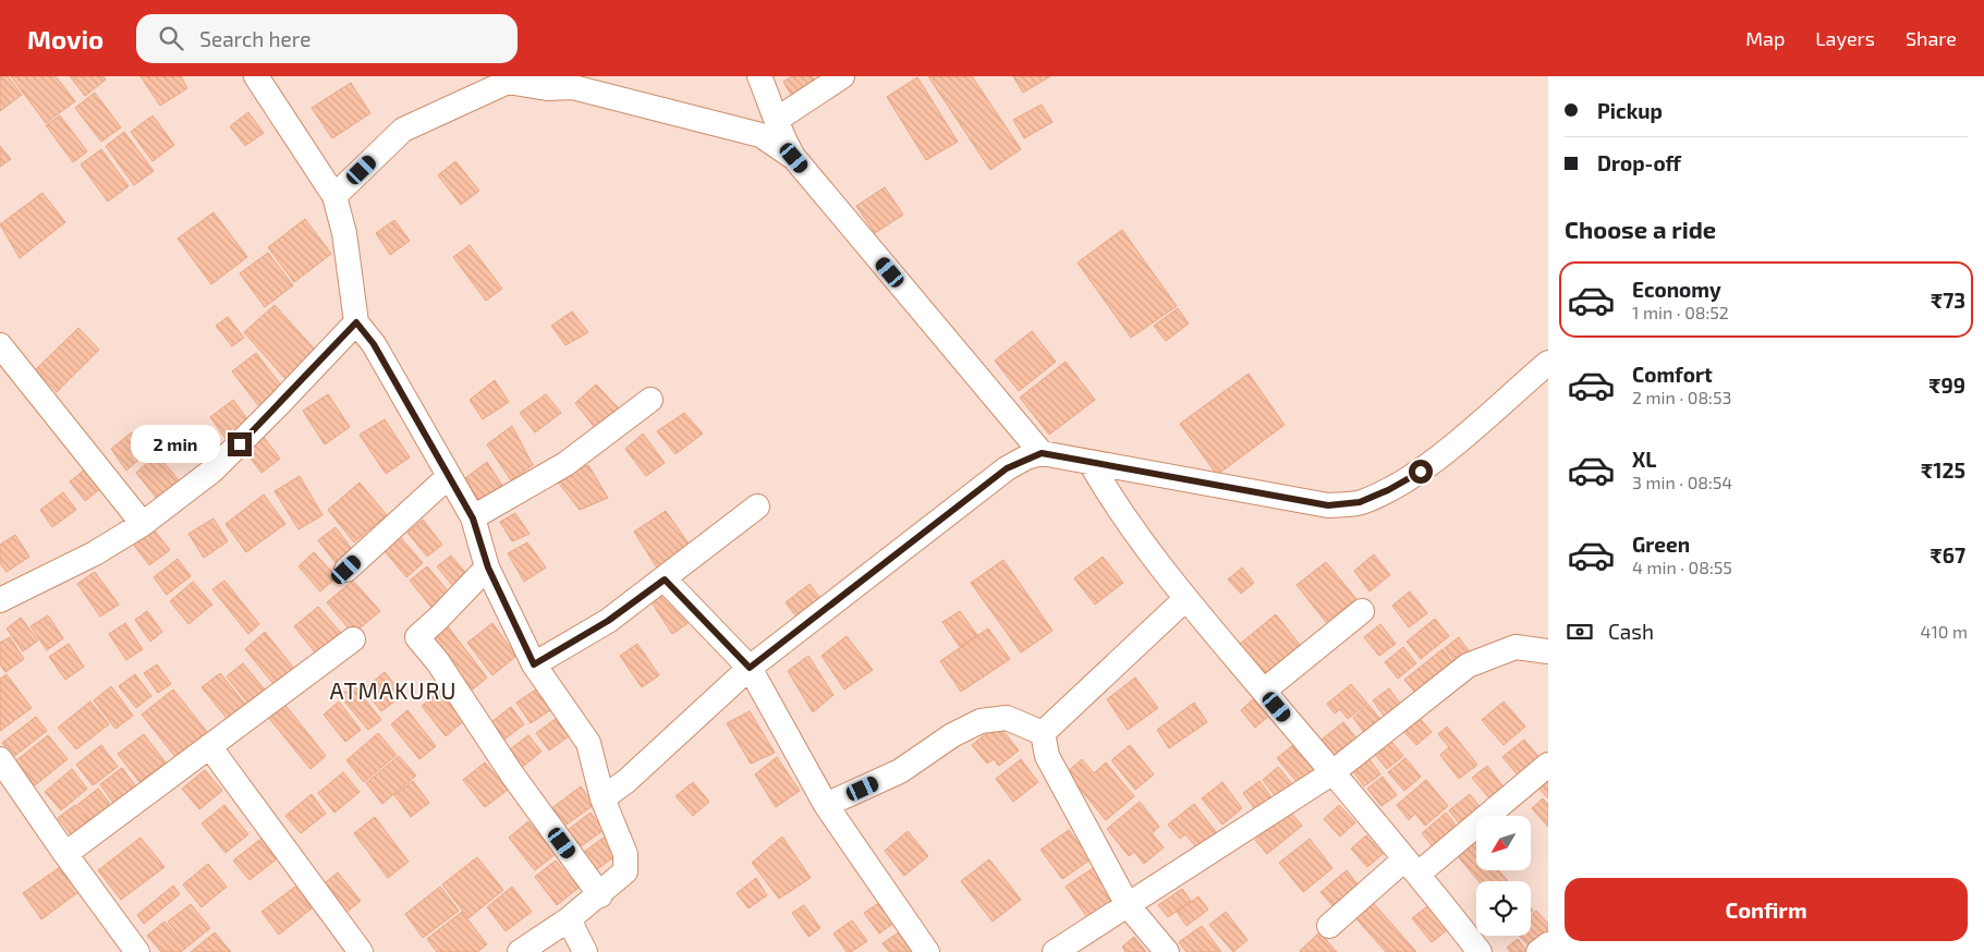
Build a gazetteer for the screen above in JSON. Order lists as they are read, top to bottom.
{
  "districts": ["ATMAKURU"],
  "north": "bottom left",
  "page": {
    "header": "Movio",
    "search": "Search here",
    "nav": ["Map", "Layers", "Share"],
    "banner": ["Pickup", "Drop-off"],
    "heading": "Choose a ride",
    "list": [
      {
        "name": "Economy",
        "note": "1 min · 08:52",
        "value": "₹73"
      },
      {
        "name": "Comfort",
        "note": "2 min · 08:53",
        "value": "₹99"
      },
      {
        "name": "XL",
        "note": "3 min · 08:54",
        "value": "₹125"
      },
      {
        "name": "Green",
        "note": "4 min · 08:55",
        "value": "₹67"
      }
    ],
    "bubble": "2 min",
    "pay": ["Cash", "410 m"],
    "buttons": "Confirm"
  }
}
